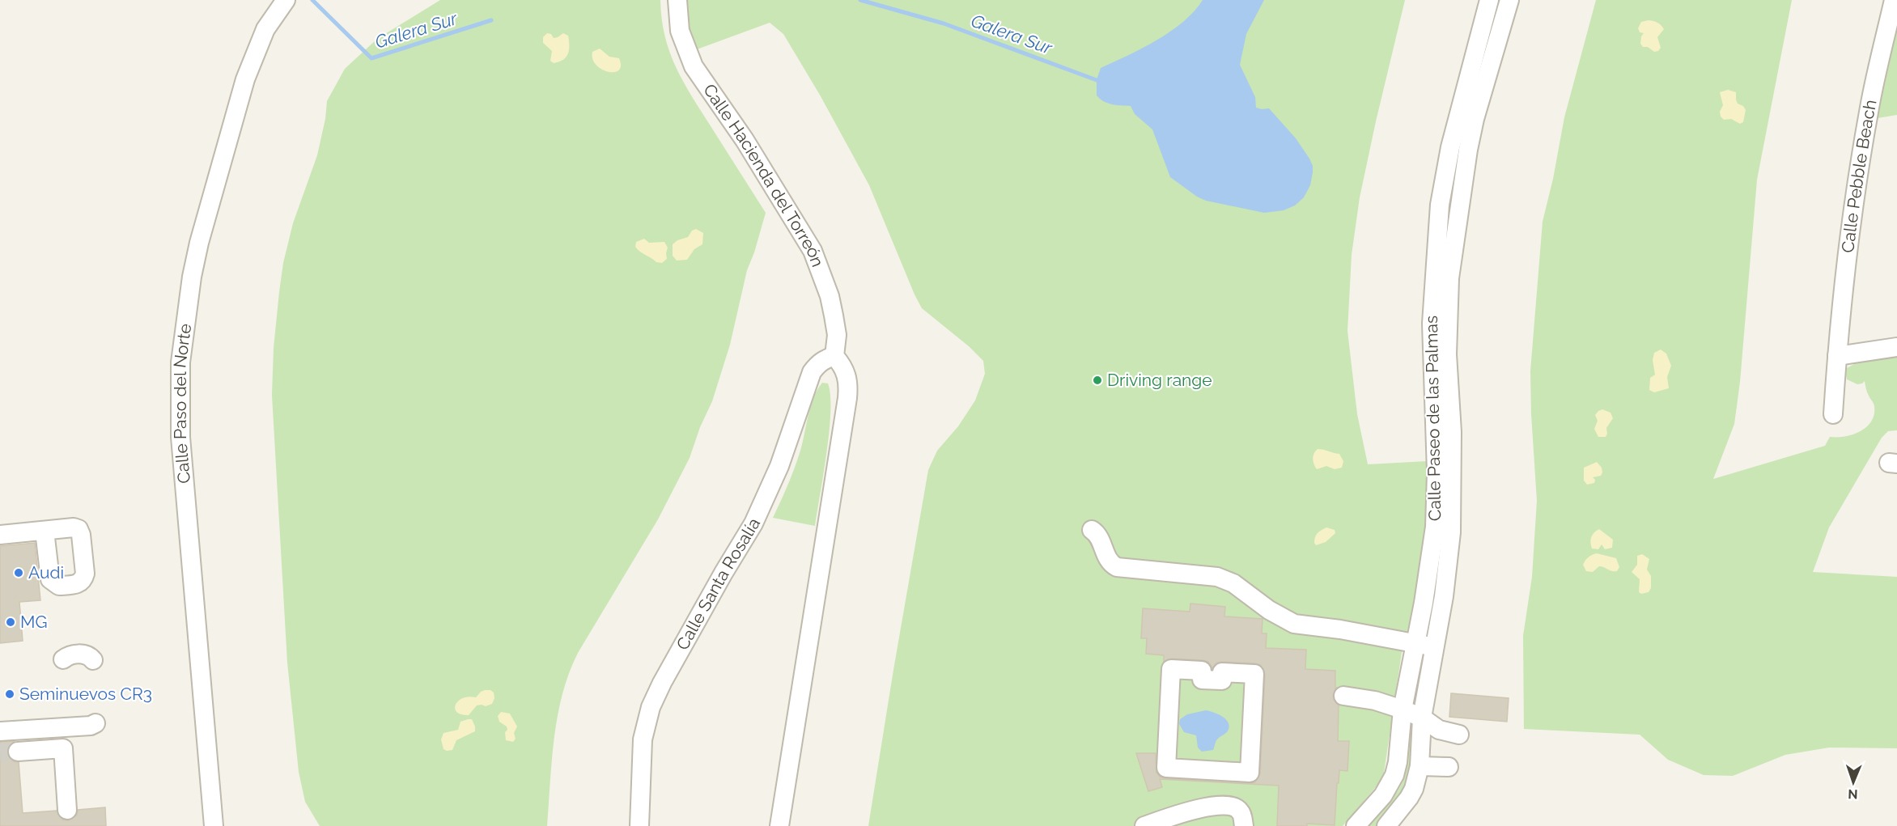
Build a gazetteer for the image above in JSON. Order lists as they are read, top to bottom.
{
  "streets": {
    "street": [
      "Calle Hacienda del Torreón",
      "Calle Pebble Beach",
      "Calle Paso del Norte",
      "Calle Paseo de las Palmas",
      "Calle Santa Rosalía"
    ]
  },
  "crossings": [
    ["Calle Hacienda del Torreón", "Calle Santa Rosalía"]
  ],
  "water": ["Galera Sur"],
  "places": [
    "Driving range",
    "Audi",
    "MG",
    "Seminuevos CR3"
  ],
  "north": "bottom"
}
